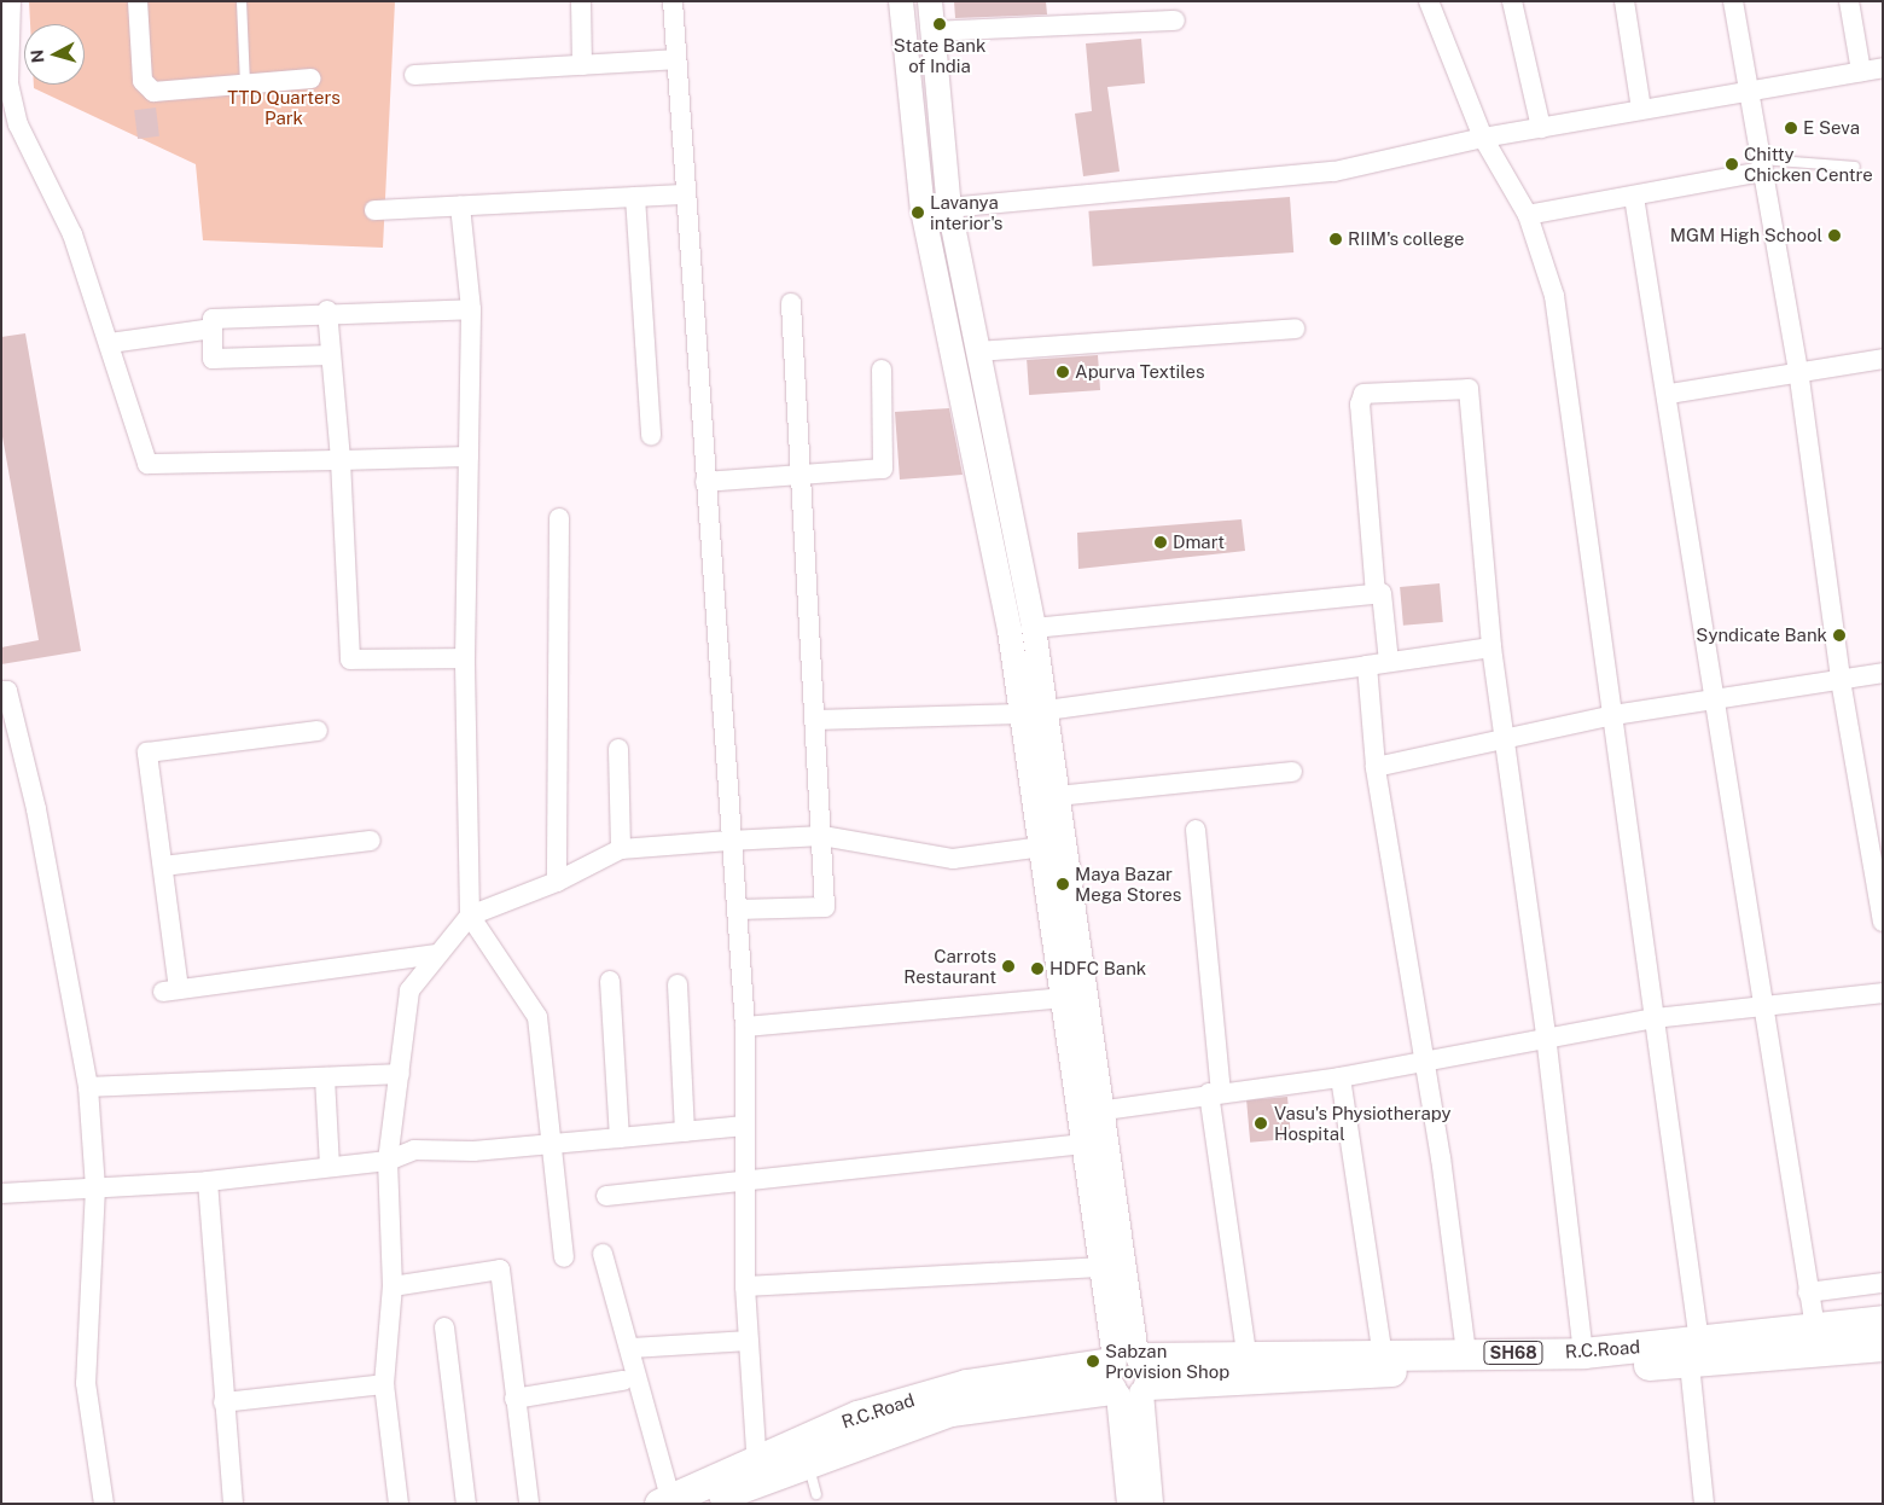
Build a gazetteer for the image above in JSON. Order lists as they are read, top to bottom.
{
  "streets": {
    "main road": ["R.C.Road", "SH68"]
  },
  "parks": ["TTD Quarters Park"],
  "places": [
    "State Bank of India",
    "E Seva",
    "Chitty Chicken Centre",
    "Lavanya interior's",
    "MGM High School",
    "RIIM's college",
    "Apurva Textiles",
    "Dmart",
    "Syndicate Bank",
    "Maya Bazar Mega Stores",
    "Carrots Restaurant",
    "HDFC Bank",
    "Vasu's Physiotherapy Hospital",
    "Sabzan Provision Shop"
  ],
  "north": "left"
}
